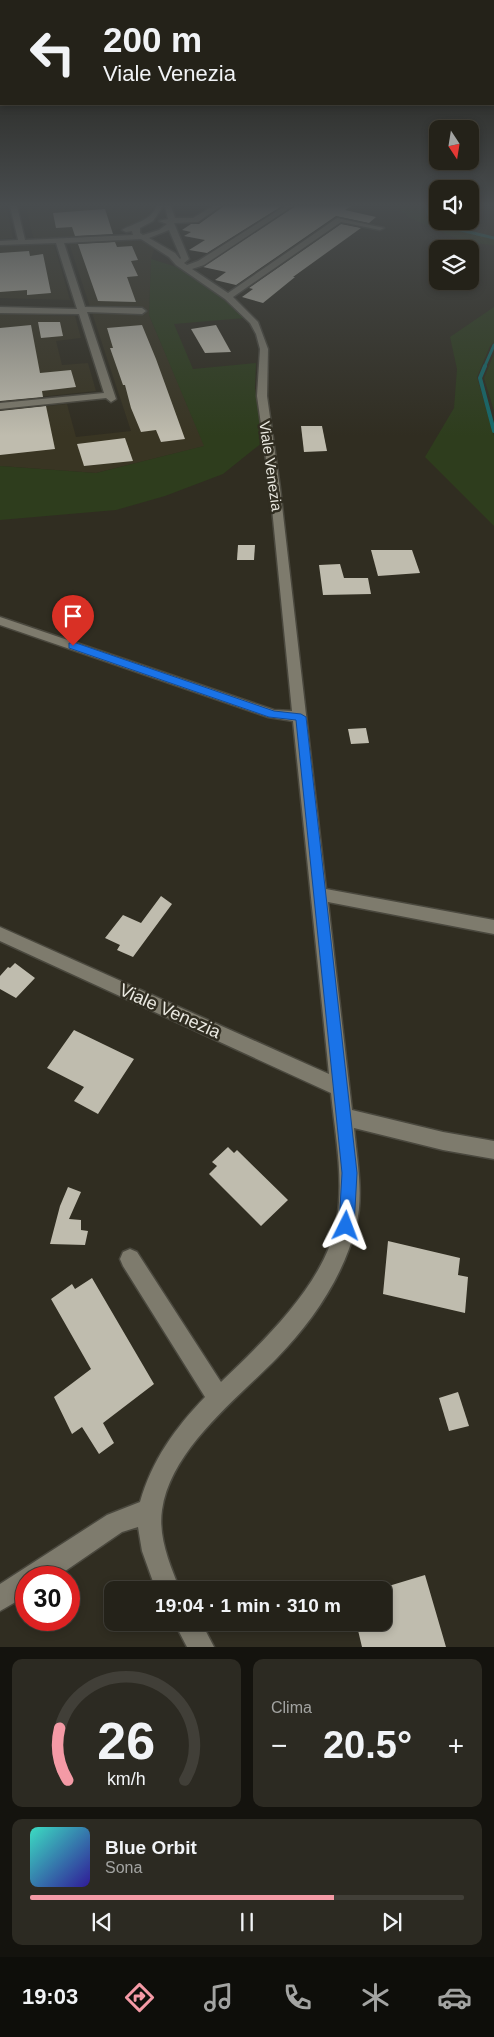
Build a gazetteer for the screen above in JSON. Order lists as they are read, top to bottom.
{
  "streets": {
    "street": ["Viale Venezia"]
  },
  "north": "bottom",
  "page": {
    "turn": ["200 m", "Viale Venezia"],
    "limit": "30",
    "trip": "19:04 · 1 min · 310 m",
    "tile": "Clima",
    "heat": ["−", "20.5°", "+"],
    "song": ["Blue Orbit", "Sona"],
    "tabs": "19:03",
    "gauge": ["26", "km/h"]
  }
}
